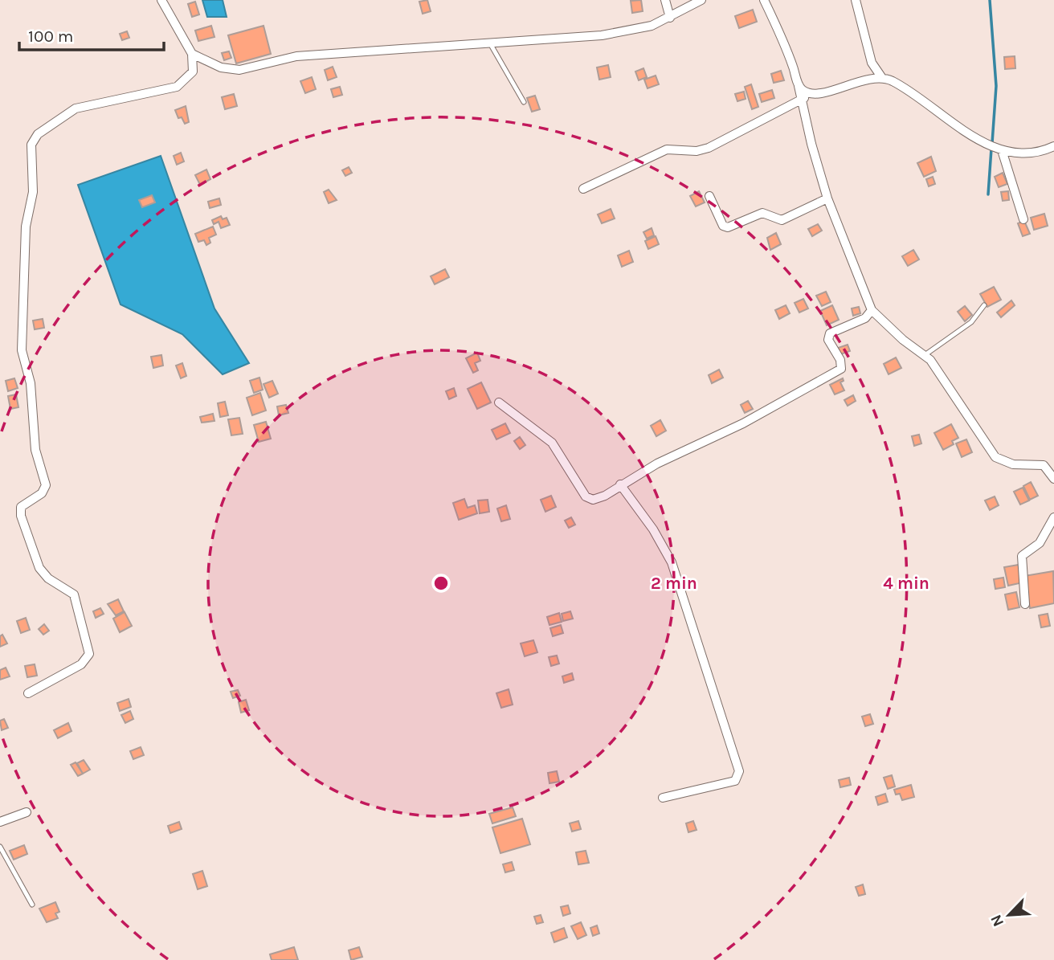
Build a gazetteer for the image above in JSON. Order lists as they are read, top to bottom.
{
  "scale_bar": "100 m",
  "north": "bottom left",
  "rings": ["2 min", "4 min"]
}
